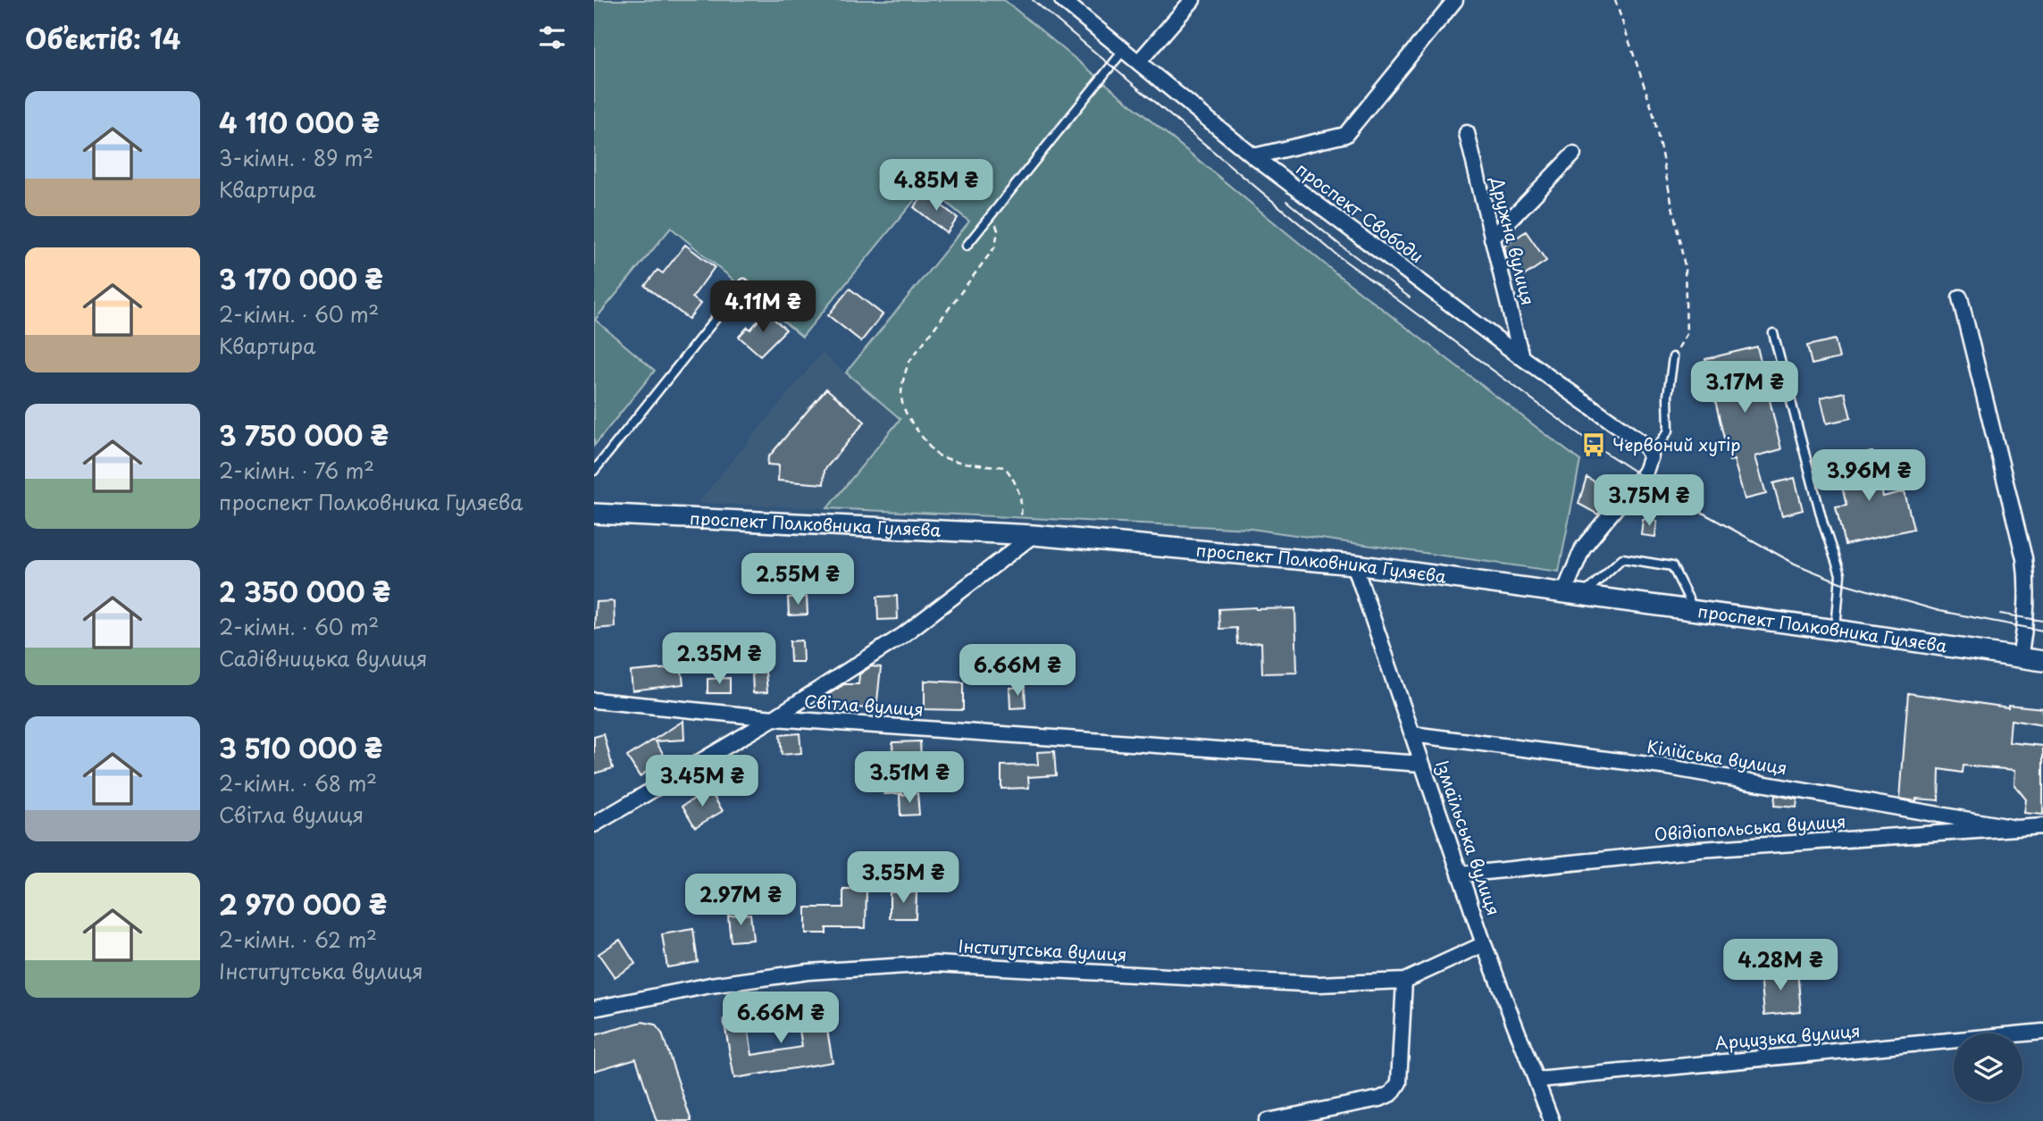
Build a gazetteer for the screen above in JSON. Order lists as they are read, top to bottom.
{
  "streets": {
    "main road": ["проспект Полковника Гуляєва"],
    "street": [
      "проспект Свободи",
      "Дружна вулиця",
      "Світла вулиця",
      "Кілійська вулиця",
      "Овідіопольська вулиця",
      "Ізмаїльська вулиця",
      "Інститутська вулиця",
      "Арцизька вулиця"
    ]
  },
  "crossings": [
    ["проспект Свободи", "Дружна вулиця"],
    ["проспект Полковника Гуляєва", "Ізмаїльська вулиця"],
    ["Світла вулиця", "Ізмаїльська вулиця"],
    ["Кілійська вулиця", "Овідіопольська вулиця"],
    ["Кілійська вулиця", "Ізмаїльська вулиця"],
    ["Овідіопольська вулиця", "Ізмаїльська вулиця"],
    ["Ізмаїльська вулиця", "Інститутська вулиця"],
    ["Ізмаїльська вулиця", "Арцизька вулиця"]
  ],
  "places": {
    "bus stop": ["Червоний хутір"]
  },
  "page": {
    "heading": "Об’єктів: 14",
    "list": [
      {
        "name": "4 110 000 ₴",
        "note": "3-кімн. · 89 m² · Квартира"
      },
      {
        "name": "3 170 000 ₴",
        "note": "2-кімн. · 60 m² · Квартира"
      },
      {
        "name": "3 750 000 ₴",
        "note": "2-кімн. · 76 m² · проспект Полковника Гуляєва"
      },
      {
        "name": "2 350 000 ₴",
        "note": "2-кімн. · 60 m² · Садівницька вулиця"
      },
      {
        "name": "3 510 000 ₴",
        "note": "2-кімн. · 68 m² · Світла вулиця"
      },
      {
        "name": "2 970 000 ₴",
        "note": "2-кімн. · 62 m² · Інститутська вулиця"
      }
    ],
    "price": [
      "4.85M ₴",
      "4.11M ₴",
      "3.17M ₴",
      "3.96M ₴",
      "3.75M ₴",
      "2.55M ₴",
      "2.35M ₴",
      "6.66M ₴",
      "3.51M ₴",
      "3.45M ₴",
      "3.55M ₴",
      "2.97M ₴",
      "4.28M ₴",
      "6.66M ₴"
    ]
  }
}
